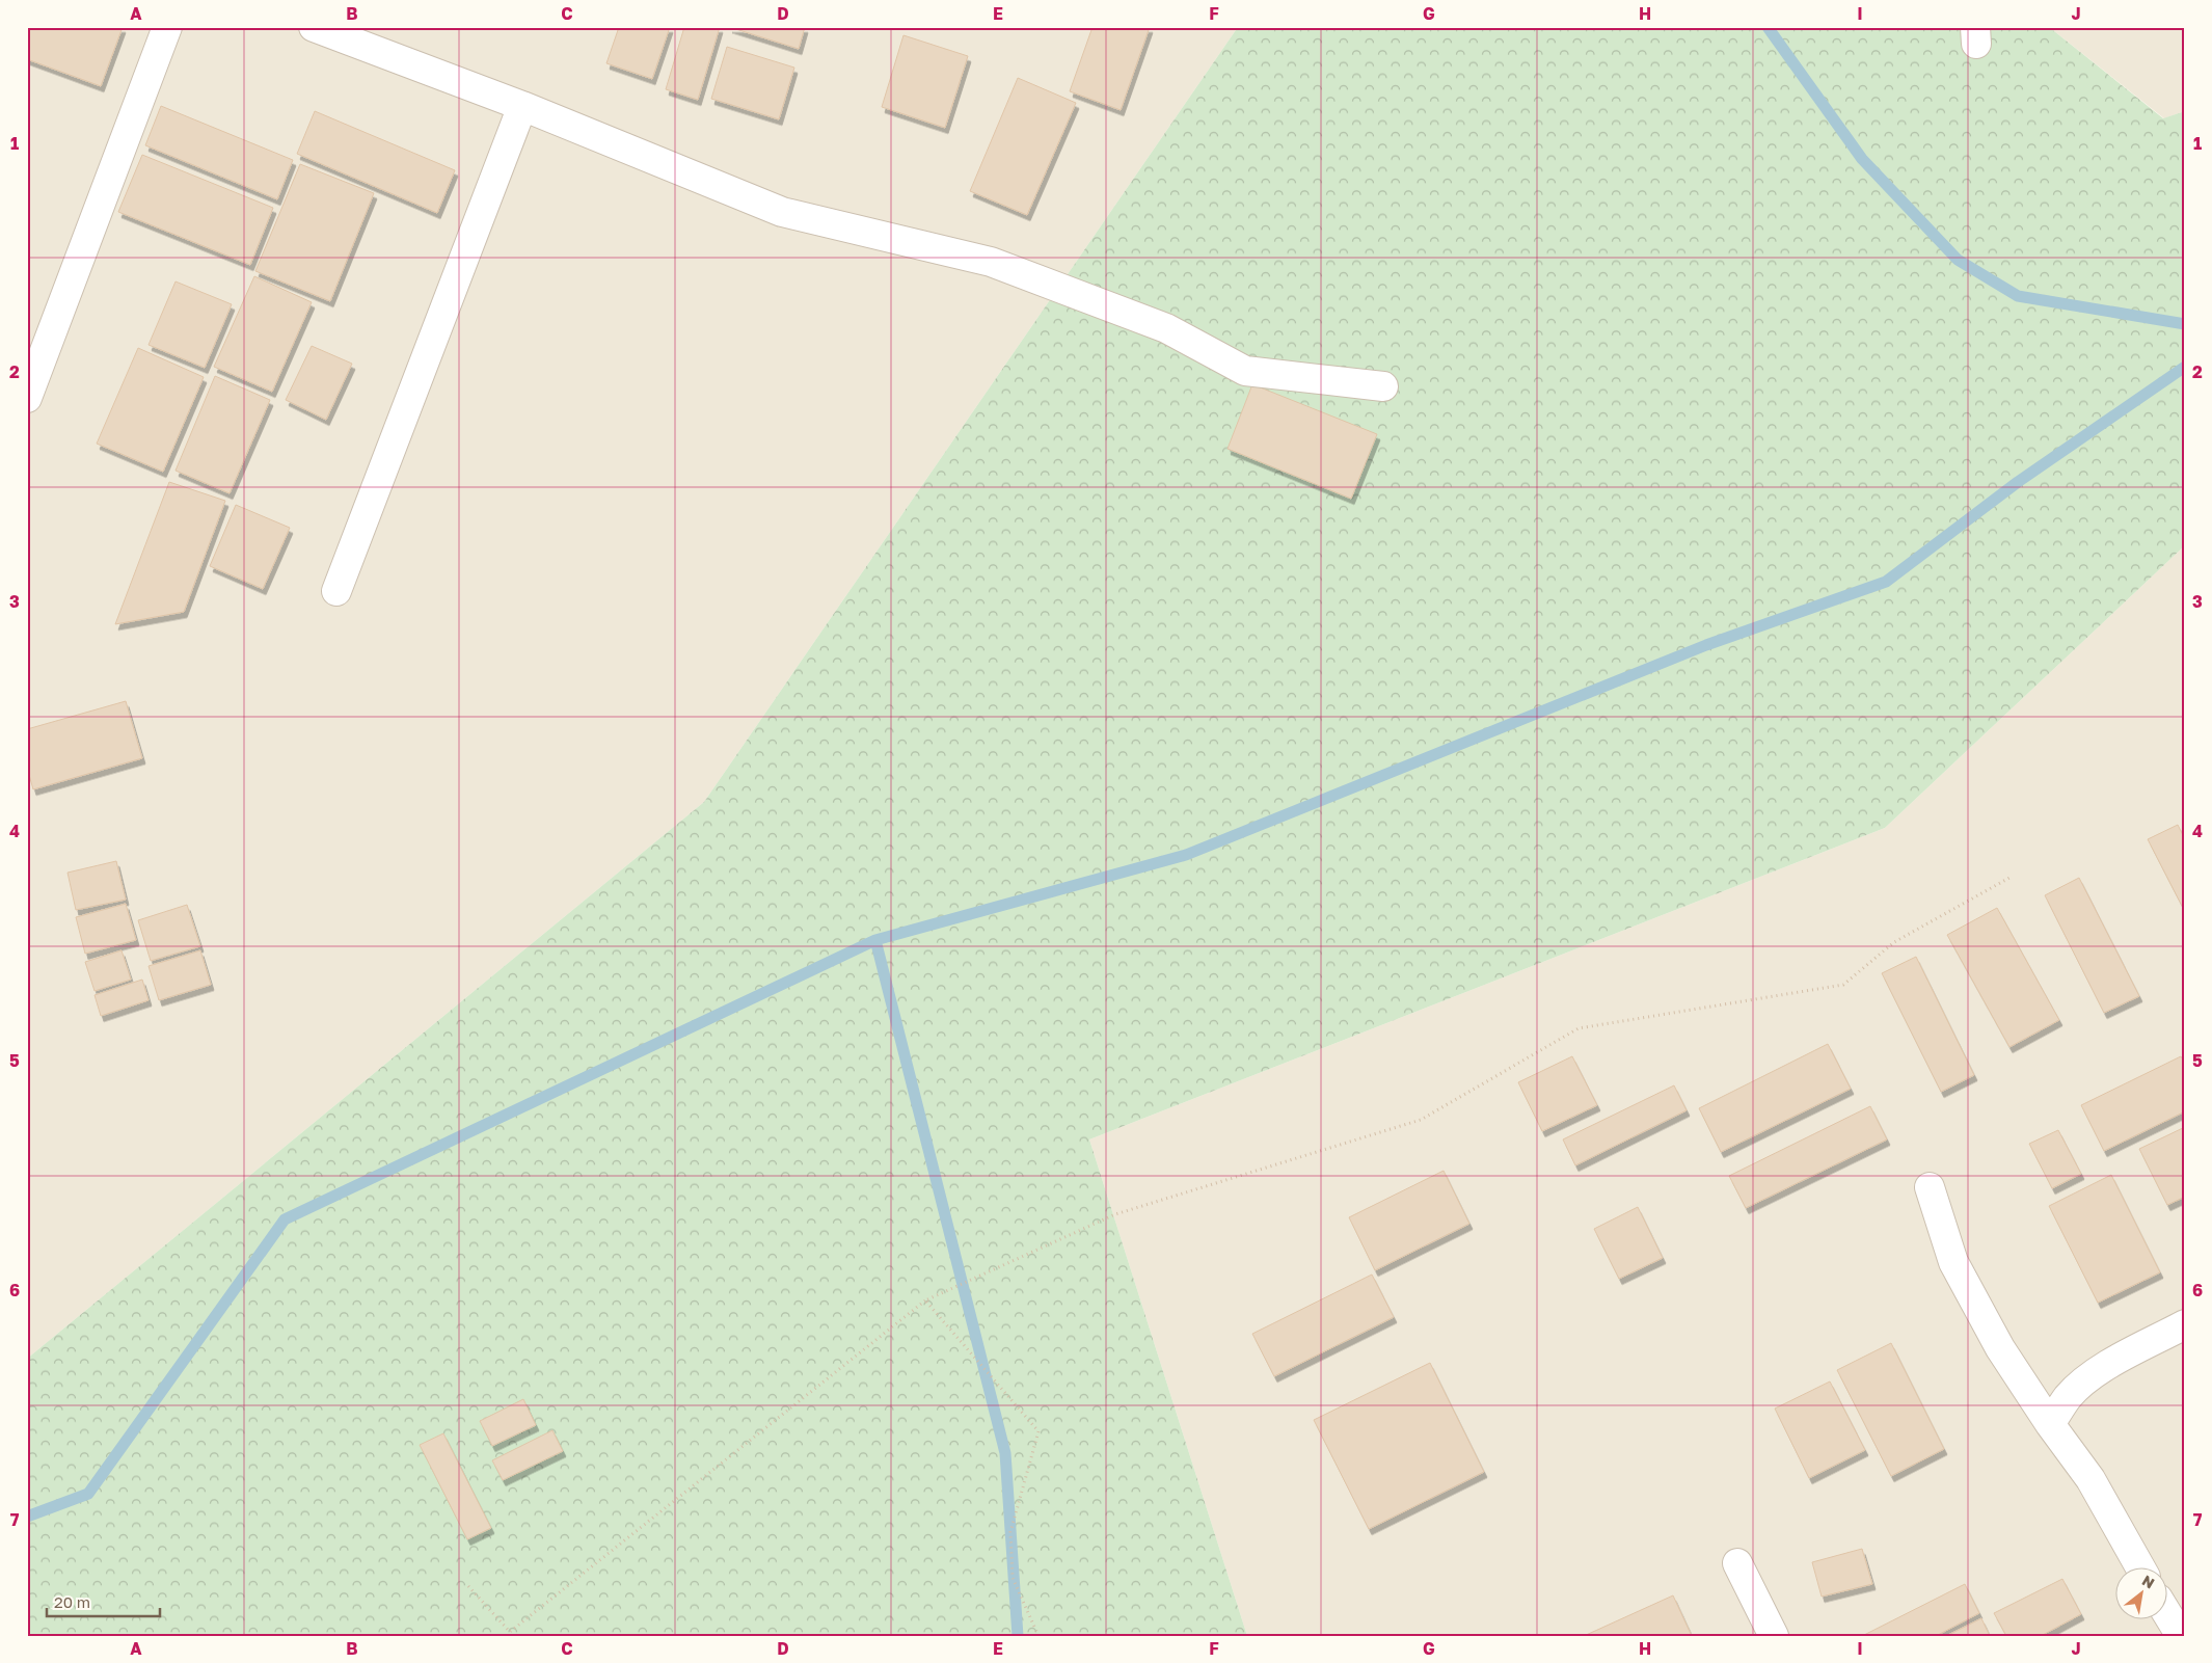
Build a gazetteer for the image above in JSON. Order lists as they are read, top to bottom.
{
  "scale_bar": "20 m",
  "north": "top right",
  "grid": {
    "columns": [
      "A",
      "B",
      "C",
      "D",
      "E",
      "F",
      "G",
      "H",
      "I",
      "J"
    ],
    "rows": [
      "1",
      "2",
      "3",
      "4",
      "5",
      "6",
      "7"
    ]
  }
}
